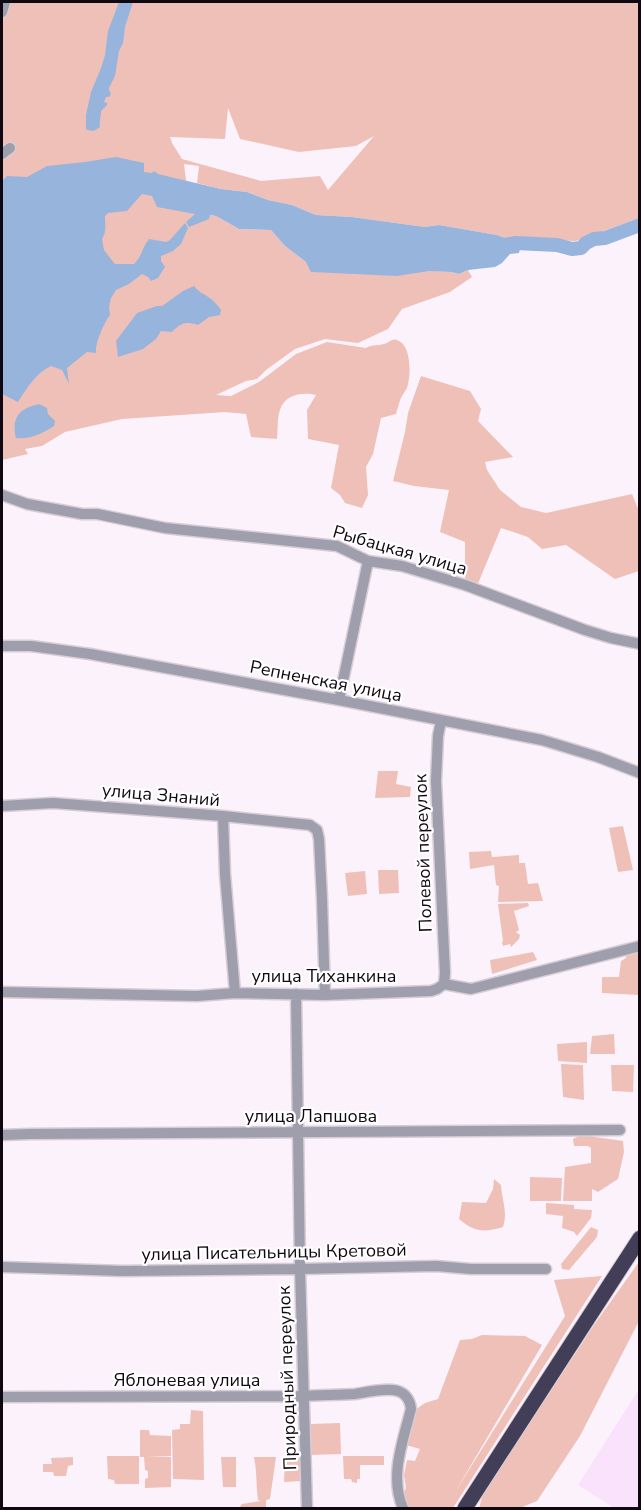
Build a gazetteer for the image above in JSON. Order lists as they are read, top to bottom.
{
  "streets": {
    "street": [
      "Рыбацкая улица",
      "Репненская улица",
      "улица Знаний",
      "Полевой переулок",
      "улица Тиханкина",
      "улица Лапшова",
      "улица Писательницы Кретовой",
      "Природный переулок",
      "Яблоневая улица"
    ]
  },
  "crossings": [
    ["Репненская улица", "Полевой переулок"],
    ["улица Знаний", "улица Тиханкина"],
    ["Полевой переулок", "улица Тиханкина"],
    ["улица Тиханкина", "Природный переулок"],
    ["улица Лапшова", "Природный переулок"],
    ["улица Писательницы Кретовой", "Природный переулок"],
    ["Природный переулок", "Яблоневая улица"]
  ]
}
